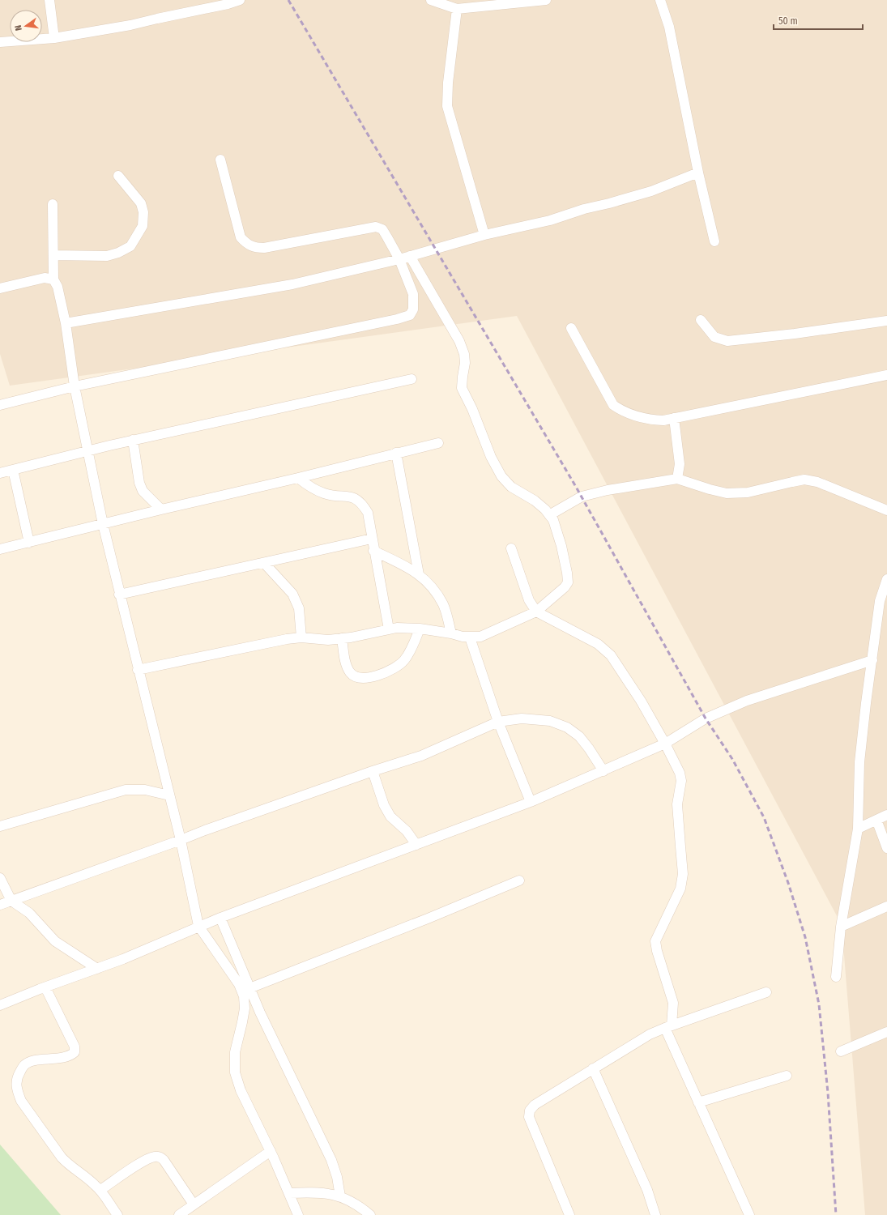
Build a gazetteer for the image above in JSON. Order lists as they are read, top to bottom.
{
  "scale_bar": "50 m",
  "north": "left"
}
